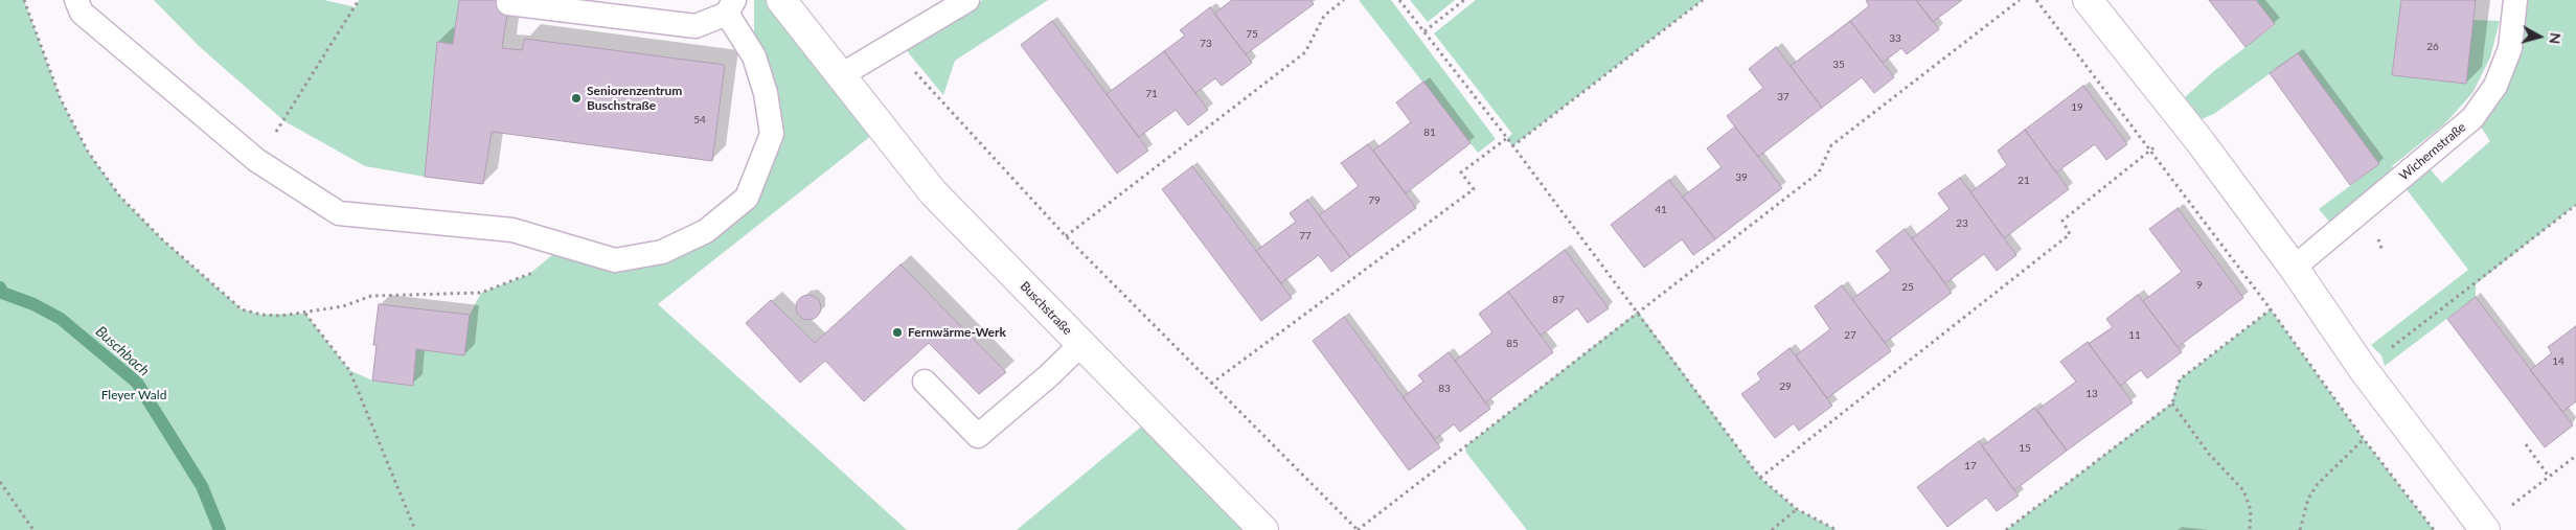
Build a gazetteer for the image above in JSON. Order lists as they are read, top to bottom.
{
  "streets": {
    "street": ["Buschstraße"],
    "lane": ["Wichernstraße"]
  },
  "water": ["Buschbach"],
  "parks": ["Fleyer Wald"],
  "places": ["Seniorenzentrum Buschstraße", "Fernwärme-Werk"],
  "house_numbers": [
    "75",
    "33",
    "73",
    "26",
    "35",
    "71",
    "37",
    "19",
    "54",
    "81",
    "39",
    "21",
    "79",
    "41",
    "23",
    "77",
    "9",
    "25",
    "87",
    "27",
    "11",
    "85",
    "14",
    "29",
    "83",
    "13",
    "15",
    "17"
  ],
  "north": "right"
}
